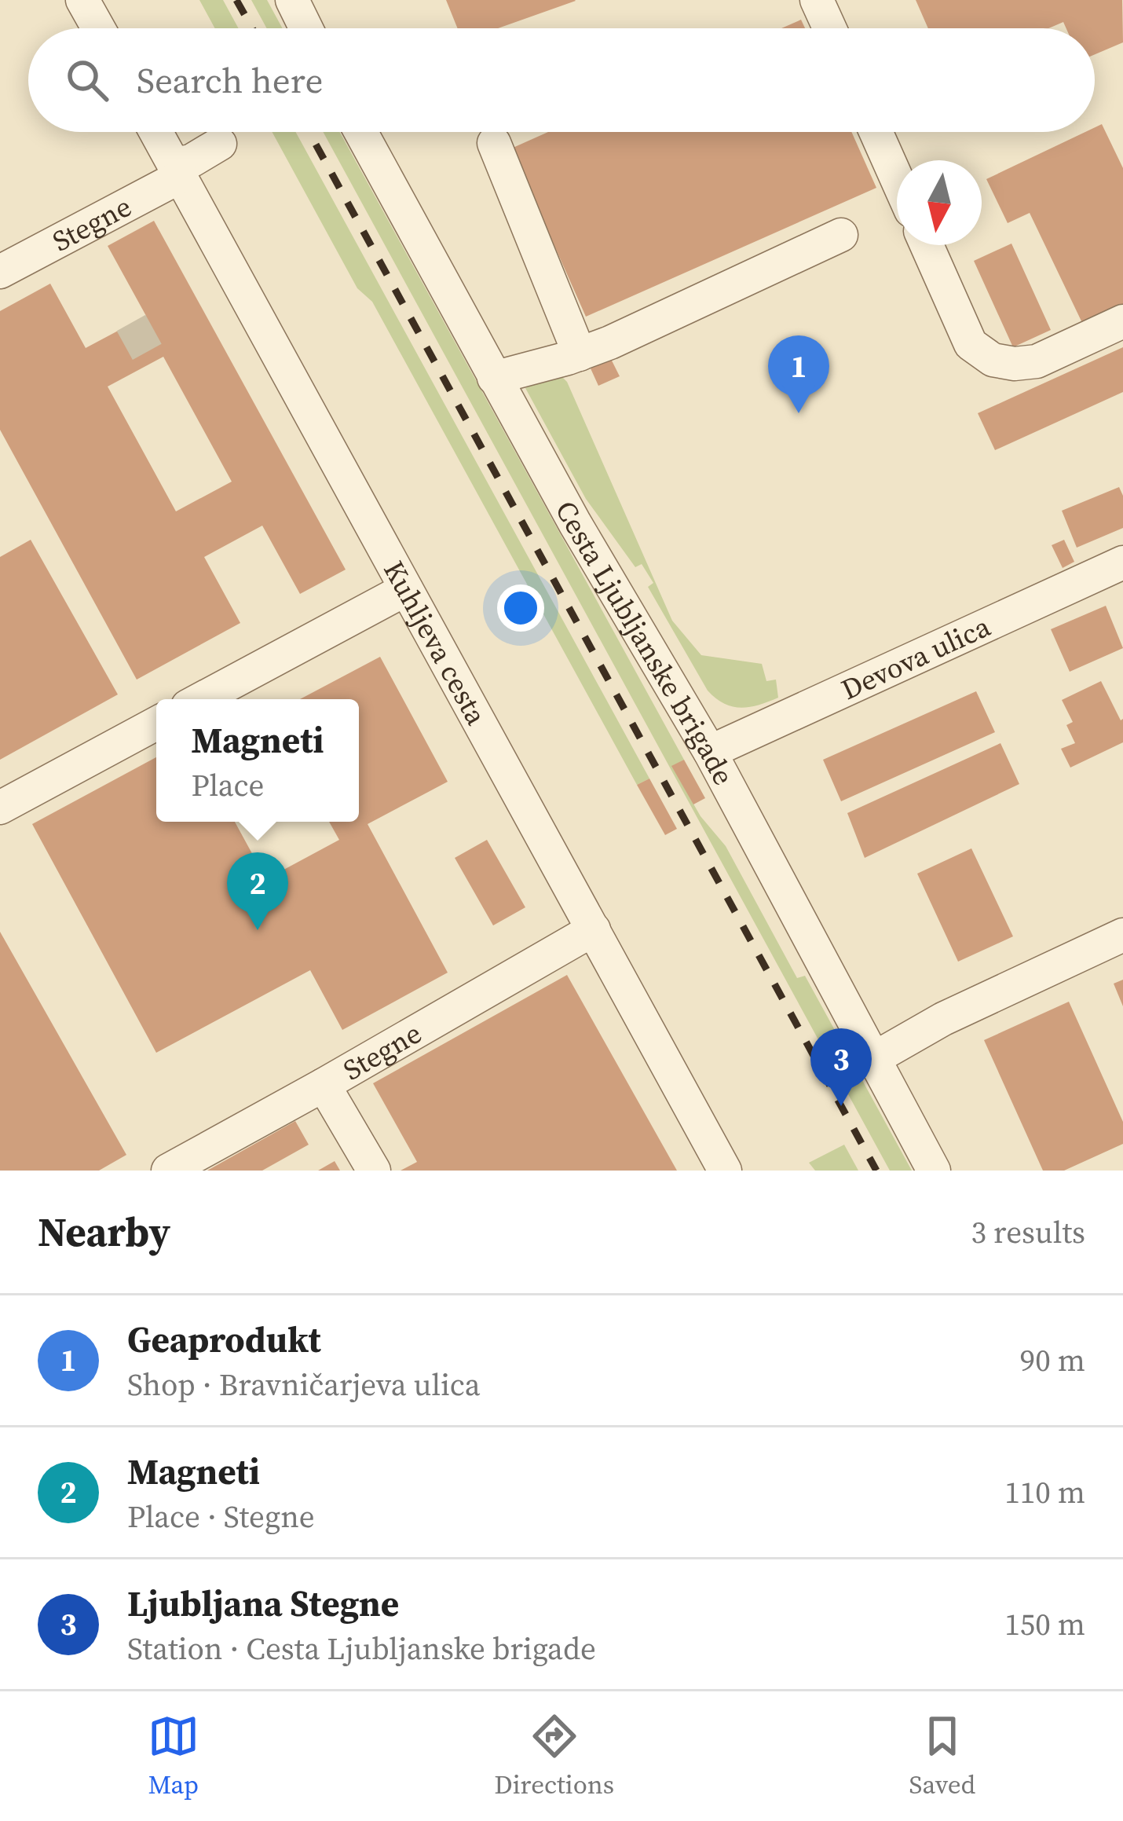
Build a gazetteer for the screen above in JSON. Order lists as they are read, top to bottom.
{
  "streets": {
    "street": [
      "Stegne",
      "Kuhljeva cesta",
      "Cesta Ljubljanske brigade",
      "Devova ulica"
    ]
  },
  "crossings": [
    ["Stegne", "Kuhljeva cesta"],
    ["Cesta Ljubljanske brigade", "Devova ulica"]
  ],
  "north": "bottom",
  "page": {
    "search": "Search here",
    "pins": ["1", "2", "3"],
    "popup": ["Magneti", "Place"],
    "heading": ["Nearby", "3 results"],
    "list": [
      {
        "mark": "1",
        "name": "Geaprodukt",
        "note": "Shop · Bravničarjeva ulica",
        "value": "90 m"
      },
      {
        "mark": "2",
        "name": "Magneti",
        "note": "Place · Stegne",
        "value": "110 m"
      },
      {
        "mark": "3",
        "name": "Ljubljana Stegne",
        "note": "Station · Cesta Ljubljanske brigade",
        "value": "150 m"
      }
    ],
    "nav": ["Map", "Directions", "Saved"]
  }
}
